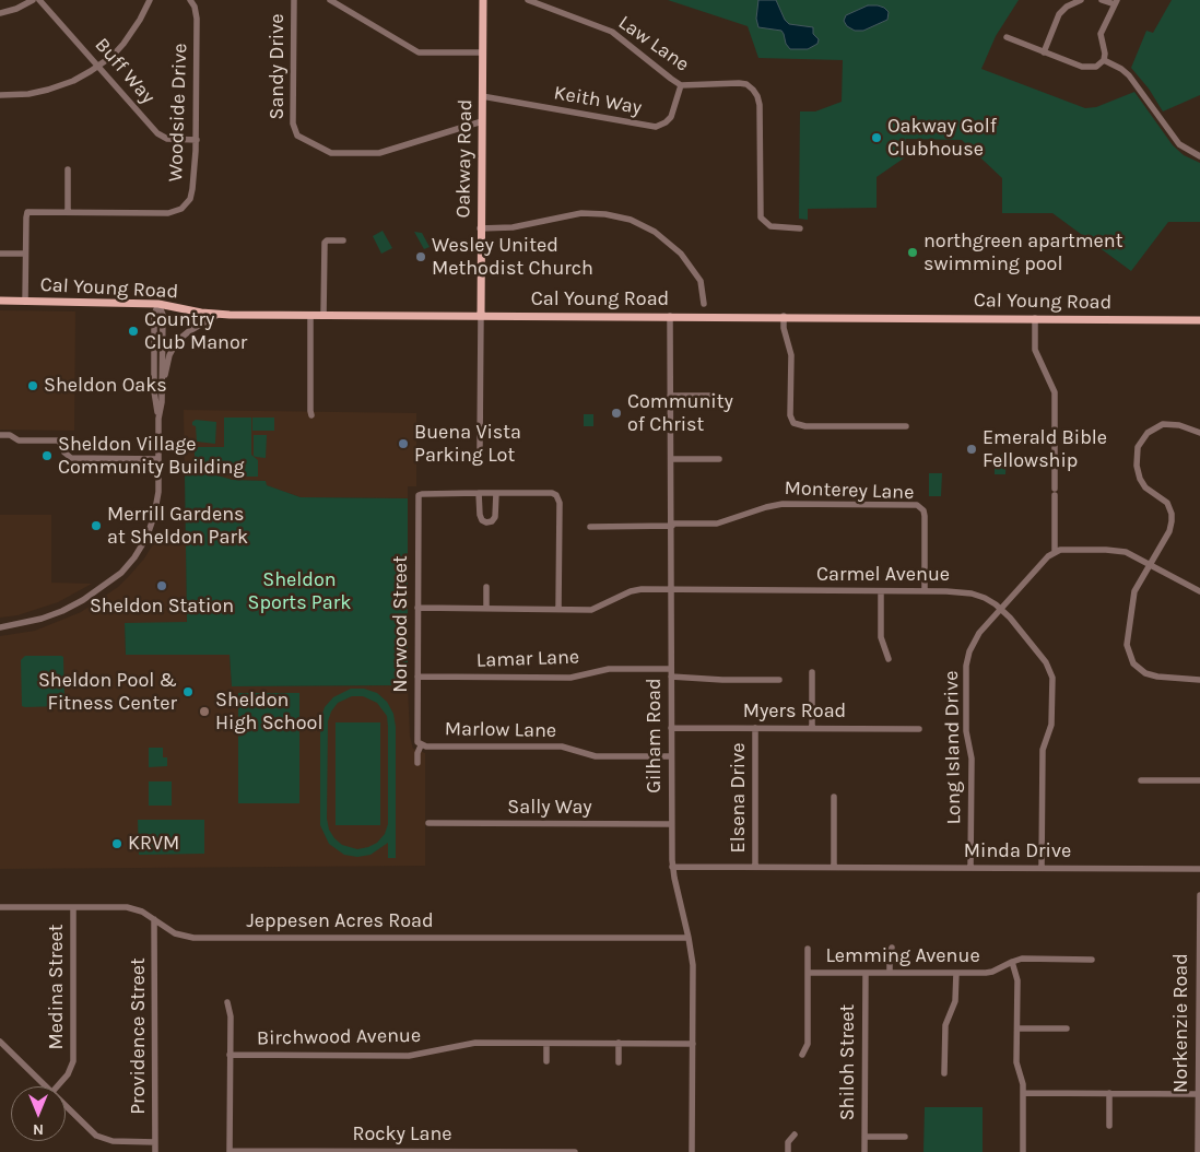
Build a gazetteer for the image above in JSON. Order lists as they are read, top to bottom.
{
  "streets": {
    "main road": ["Oakway Road", "Cal Young Road"],
    "street": [
      "Law Lane",
      "Sandy Drive",
      "Buff Way",
      "Keith Way",
      "Woodside Drive",
      "Monterey Lane",
      "Carmel Avenue",
      "Norwood Street",
      "Lamar Lane",
      "Myers Road",
      "Marlow Lane",
      "Gilham Road",
      "Long Island Drive",
      "Elsena Drive",
      "Sally Way",
      "Minda Drive",
      "Jeppesen Acres Road",
      "Lemming Avenue",
      "Medina Street",
      "Norkenzie Road",
      "Providence Street",
      "Birchwood Avenue",
      "Shiloh Street",
      "Rocky Lane"
    ]
  },
  "crossings": [
    ["Law Lane", "Keith Way"],
    ["Sandy Drive", "Oakway Road"],
    ["Buff Way", "Woodside Drive"],
    ["Keith Way", "Oakway Road"],
    ["Woodside Drive", "Cal Young Road"],
    ["Oakway Road", "Cal Young Road"],
    ["Cal Young Road", "Gilham Road"],
    ["Monterey Lane", "Carmel Avenue"],
    ["Monterey Lane", "Gilham Road"],
    ["Carmel Avenue", "Norwood Street"],
    ["Carmel Avenue", "Gilham Road"],
    ["Carmel Avenue", "Long Island Drive"],
    ["Carmel Avenue", "Minda Drive"],
    ["Norwood Street", "Lamar Lane"],
    ["Norwood Street", "Marlow Lane"],
    ["Lamar Lane", "Gilham Road"],
    ["Myers Road", "Gilham Road"],
    ["Myers Road", "Elsena Drive"],
    ["Marlow Lane", "Gilham Road"],
    ["Gilham Road", "Sally Way"],
    ["Gilham Road", "Minda Drive"],
    ["Gilham Road", "Jeppesen Acres Road"],
    ["Gilham Road", "Birchwood Avenue"],
    ["Long Island Drive", "Minda Drive"],
    ["Elsena Drive", "Minda Drive"],
    ["Jeppesen Acres Road", "Medina Street"],
    ["Jeppesen Acres Road", "Providence Street"],
    ["Lemming Avenue", "Shiloh Street"]
  ],
  "parks": ["Sheldon Sports Park"],
  "places": [
    "Oakway Golf Clubhouse",
    "northgreen apartment swimming pool",
    "Wesley United Methodist Church",
    "Country Club Manor",
    "Sheldon Oaks",
    "Community of Christ",
    "Buena Vista Parking Lot",
    "Emerald Bible Fellowship",
    "Sheldon Village Community Building",
    "Merrill Gardens at Sheldon Park",
    "Sheldon Station",
    "Sheldon Pool & Fitness Center",
    "Sheldon High School",
    "KRVM"
  ],
  "north": "bottom"
}
